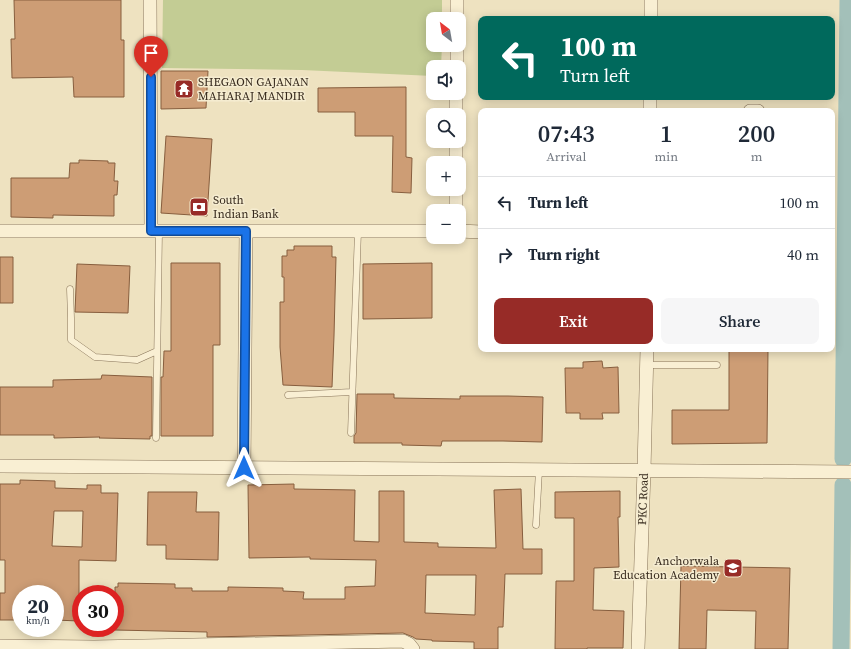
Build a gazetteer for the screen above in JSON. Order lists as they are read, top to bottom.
{
  "streets": {
    "street": ["PKC Road"]
  },
  "places": {
    "temple": ["SHEGAON GAJANAN MAHARAJ MANDIR"],
    "bank": ["South Indian Bank"],
    "school or university": ["Anchorwala Education Academy"]
  },
  "north": "top left",
  "page": {
    "map_buttons": ["+", "−"],
    "turn": ["100 m", "Turn left"],
    "eta": [
      "07:43",
      "Arrival",
      "1",
      "min",
      "200",
      "m"
    ],
    "list": [
      {
        "name": "Turn left",
        "value": "100 m"
      },
      {
        "name": "Turn right",
        "value": "40 m"
      }
    ],
    "buttons": ["Exit", "Share"],
    "speed": "20 km/h",
    "limit": "30"
  }
}
